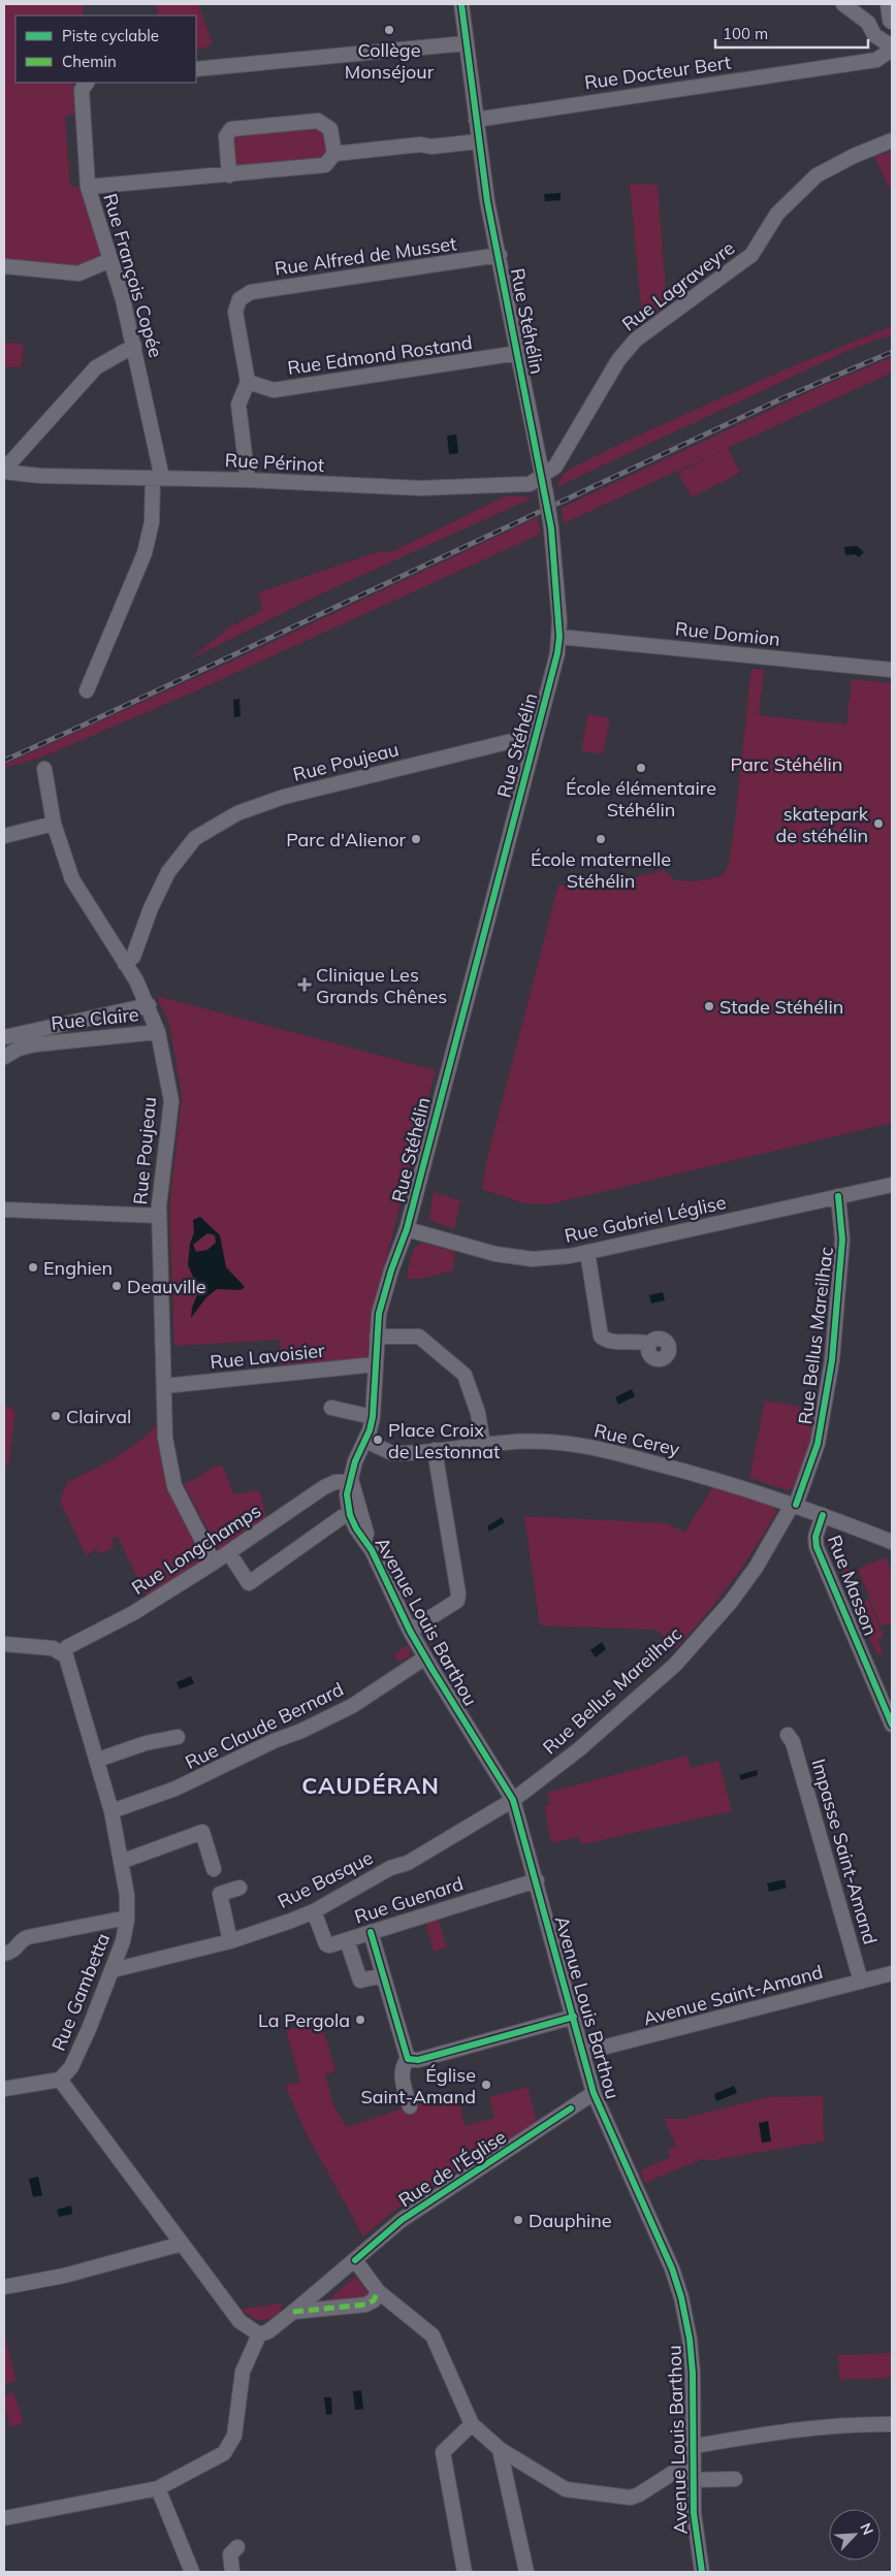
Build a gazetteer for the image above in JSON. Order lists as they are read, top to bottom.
{
  "streets": {
    "street": [
      "Rue Docteur Bert",
      "Rue Alfred de Musset",
      "Rue François Copée",
      "Rue Lagraveyre",
      "Rue Stéhélin",
      "Rue Edmond Rostand",
      "Rue Périnot",
      "Rue Domion",
      "Rue Poujeau",
      "Rue Claire",
      "Rue Gabriel Léglise",
      "Rue Bellus Mareilhac",
      "Rue Lavoisier",
      "Rue Cerey",
      "Rue Longchamps",
      "Rue Masson",
      "Avenue Louis Barthou",
      "Rue Claude Bernard",
      "Impasse Saint-Amand",
      "Rue Basque",
      "Rue Guenard",
      "Rue Gambetta",
      "Avenue Saint-Amand",
      "Rue de l'Église"
    ]
  },
  "crossings": [
    ["Rue Docteur Bert", "Rue Stéhélin"],
    ["Rue Alfred de Musset", "Rue Stéhélin"],
    ["Rue Alfred de Musset", "Rue Edmond Rostand"],
    ["Rue François Copée", "Rue Périnot"],
    ["Rue Lagraveyre", "Rue Stéhélin"],
    ["Rue Lagraveyre", "Rue Périnot"],
    ["Rue Stéhélin", "Rue Edmond Rostand"],
    ["Rue Stéhélin", "Rue Périnot"],
    ["Rue Stéhélin", "Rue Domion"],
    ["Rue Stéhélin", "Rue Poujeau"],
    ["Rue Stéhélin", "Rue Gabriel Léglise"],
    ["Rue Stéhélin", "Rue Lavoisier"],
    ["Rue Stéhélin", "Rue Cerey"],
    ["Rue Stéhélin", "Rue Longchamps"],
    ["Rue Stéhélin", "Avenue Louis Barthou"],
    ["Rue Poujeau", "Rue Claire"],
    ["Rue Poujeau", "Rue Lavoisier"],
    ["Rue Poujeau", "Rue Longchamps"],
    ["Rue Gabriel Léglise", "Rue Bellus Mareilhac"],
    ["Rue Bellus Mareilhac", "Rue Cerey"],
    ["Rue Bellus Mareilhac", "Avenue Louis Barthou"],
    ["Rue Bellus Mareilhac", "Rue Basque"],
    ["Rue Cerey", "Rue Masson"],
    ["Rue Longchamps", "Avenue Louis Barthou"],
    ["Rue Longchamps", "Rue Gambetta"],
    ["Avenue Louis Barthou", "Rue Claude Bernard"],
    ["Avenue Louis Barthou", "Rue Basque"],
    ["Avenue Louis Barthou", "Rue Guenard"],
    ["Avenue Louis Barthou", "Avenue Saint-Amand"],
    ["Avenue Louis Barthou", "Rue de l'Église"],
    ["Rue Claude Bernard", "Rue Gambetta"],
    ["Impasse Saint-Amand", "Avenue Saint-Amand"],
    ["Rue Basque", "Rue Guenard"],
    ["Rue Basque", "Rue Gambetta"],
    ["Rue Gambetta", "Rue de l'Église"]
  ],
  "districts": ["CAUDÉRAN"],
  "parks": ["Parc Stéhélin"],
  "places": {
    "other": [
      "Collège Monséjour",
      "École élémentaire Stéhélin",
      "skatepark de stéhélin",
      "Parc d'Alienor",
      "École maternelle Stéhélin",
      "Stade Stéhélin",
      "Enghien",
      "Deauville",
      "Clairval",
      "Place Croix de Lestonnat",
      "La Pergola",
      "Église Saint-Amand",
      "Dauphine"
    ],
    "health": ["Clinique Les Grands Chênes"]
  },
  "legend": ["Piste cyclable", "Chemin"],
  "scale_bar": "100 m",
  "north": "top right"
}
